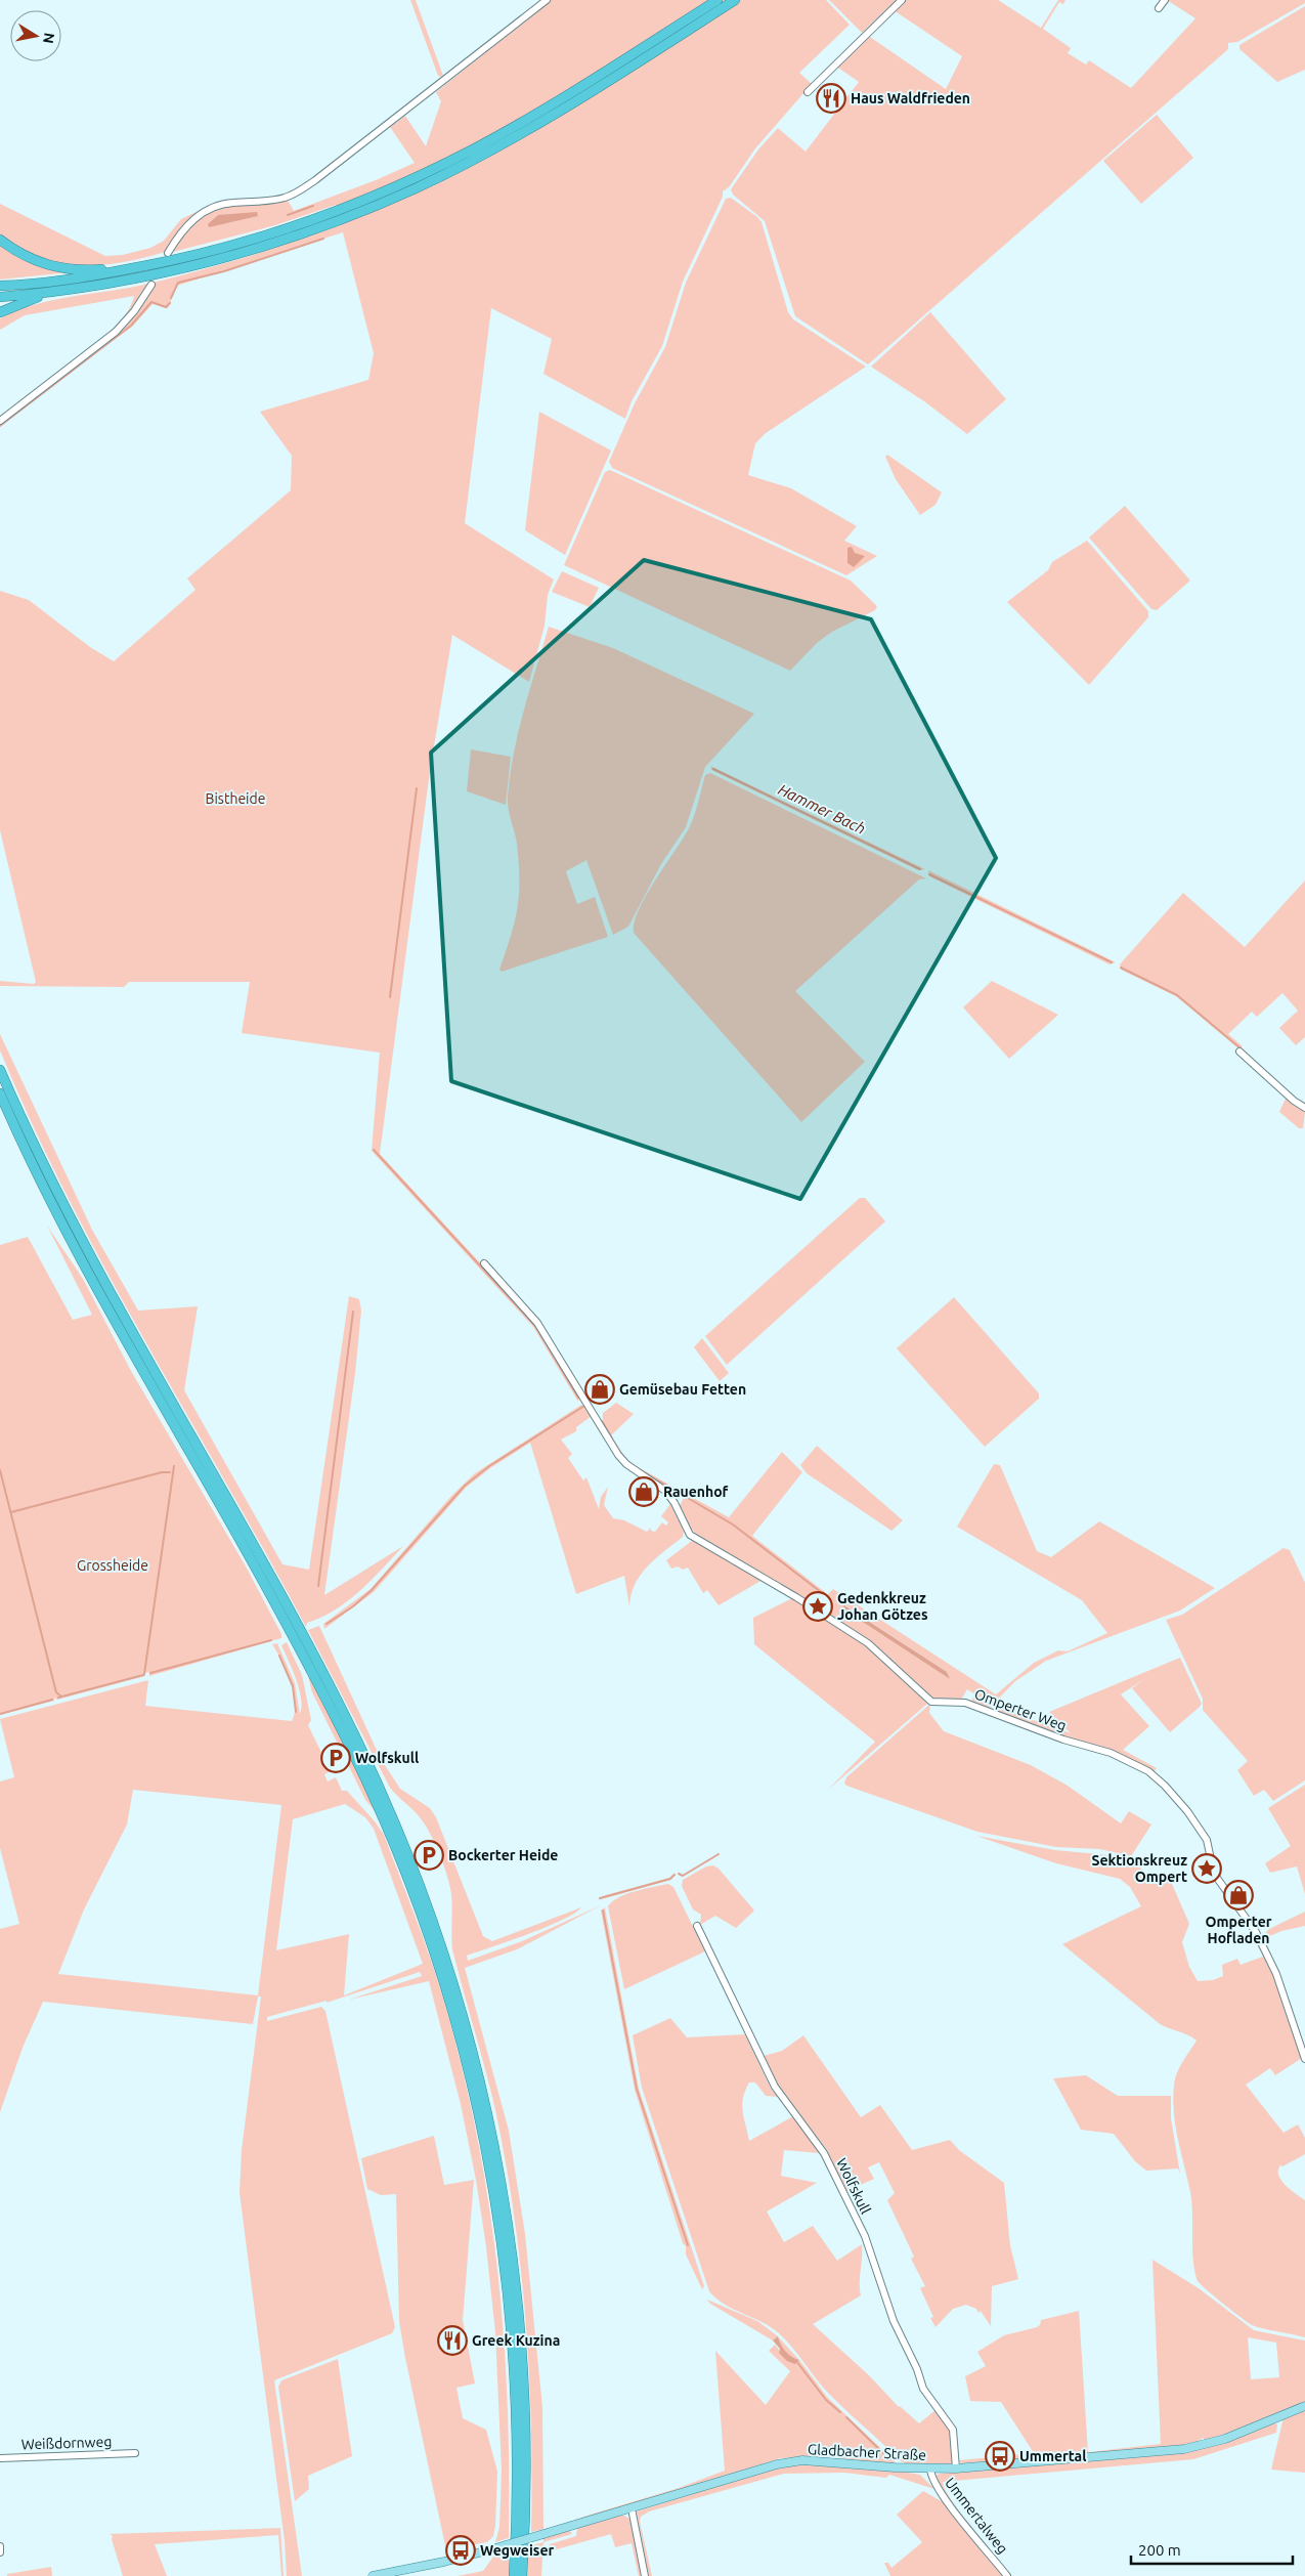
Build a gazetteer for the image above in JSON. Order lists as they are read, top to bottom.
{
  "streets": {
    "main road": ["Gladbacher Straße"],
    "street": [
      "Omperter Weg",
      "Wolfskull",
      "Weißdornweg",
      "Ummertalweg"
    ]
  },
  "crossings": [
    ["Wolfskull", "Gladbacher Straße"],
    ["Gladbacher Straße", "Ummertalweg"]
  ],
  "water": ["Hammer Bach"],
  "parks": ["Bistheide", "Grossheide"],
  "places": {
    "restaurant": ["Haus Waldfrieden", "Greek Kuzina"],
    "shop": ["Gemüsebau Fetten", "Rauenhof", "Omperter Hofladen"],
    "place": ["Gedenkkreuz Johan Götzes", "Sektionskreuz Ompert"],
    "parking": ["Wolfskull", "Bockerter Heide"],
    "bus stop": ["Ummertal", "Wegweiser"]
  },
  "scale_bar": "200 m",
  "north": "right"
}
